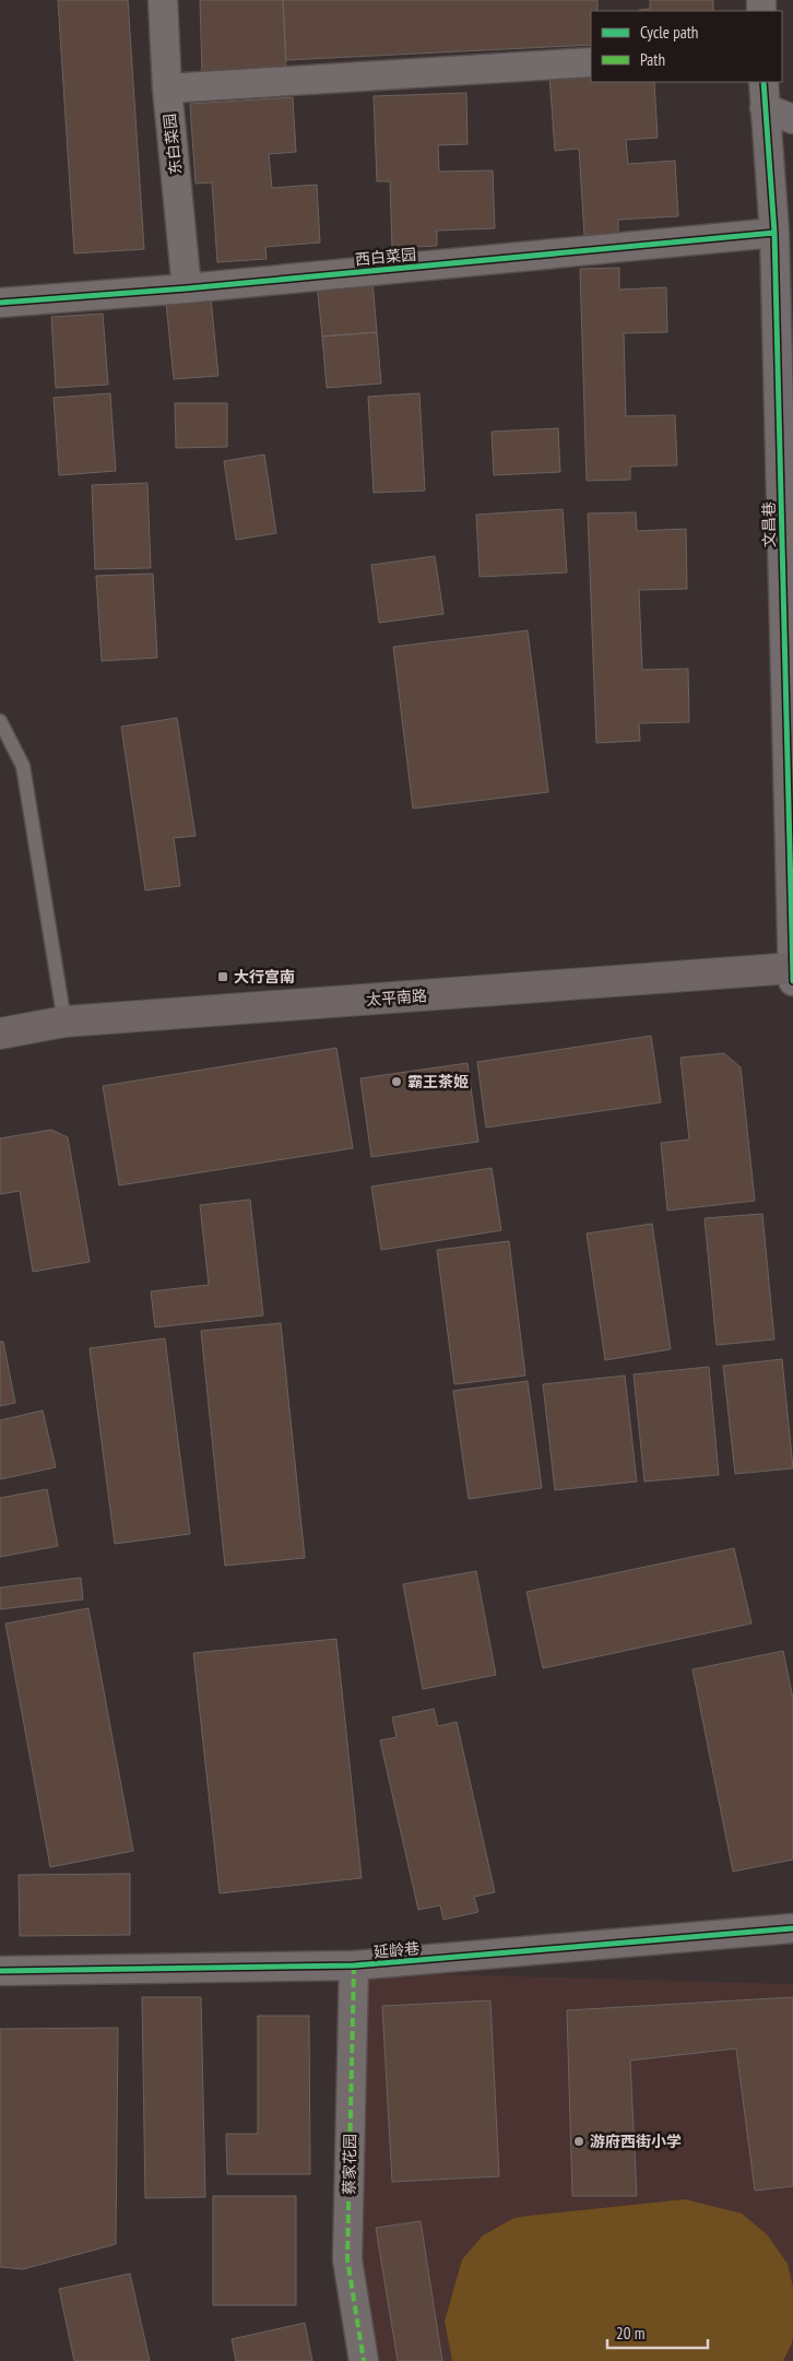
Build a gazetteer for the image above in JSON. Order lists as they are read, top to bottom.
{
  "streets": {
    "main road": ["太平南路"],
    "street": [
      "东白菜园",
      "西白菜园",
      "文昌巷",
      "延龄巷",
      "蔡家花园"
    ]
  },
  "crossings": [
    ["东白菜园", "西白菜园"],
    ["西白菜园", "文昌巷"],
    ["文昌巷", "太平南路"],
    ["延龄巷", "蔡家花园"]
  ],
  "places": {
    "transit": ["大行宫南"],
    "other": ["霸王茶姬", "游府西街小学"]
  },
  "legend": ["Cycle path", "Path"],
  "scale_bar": "20 m"
}
